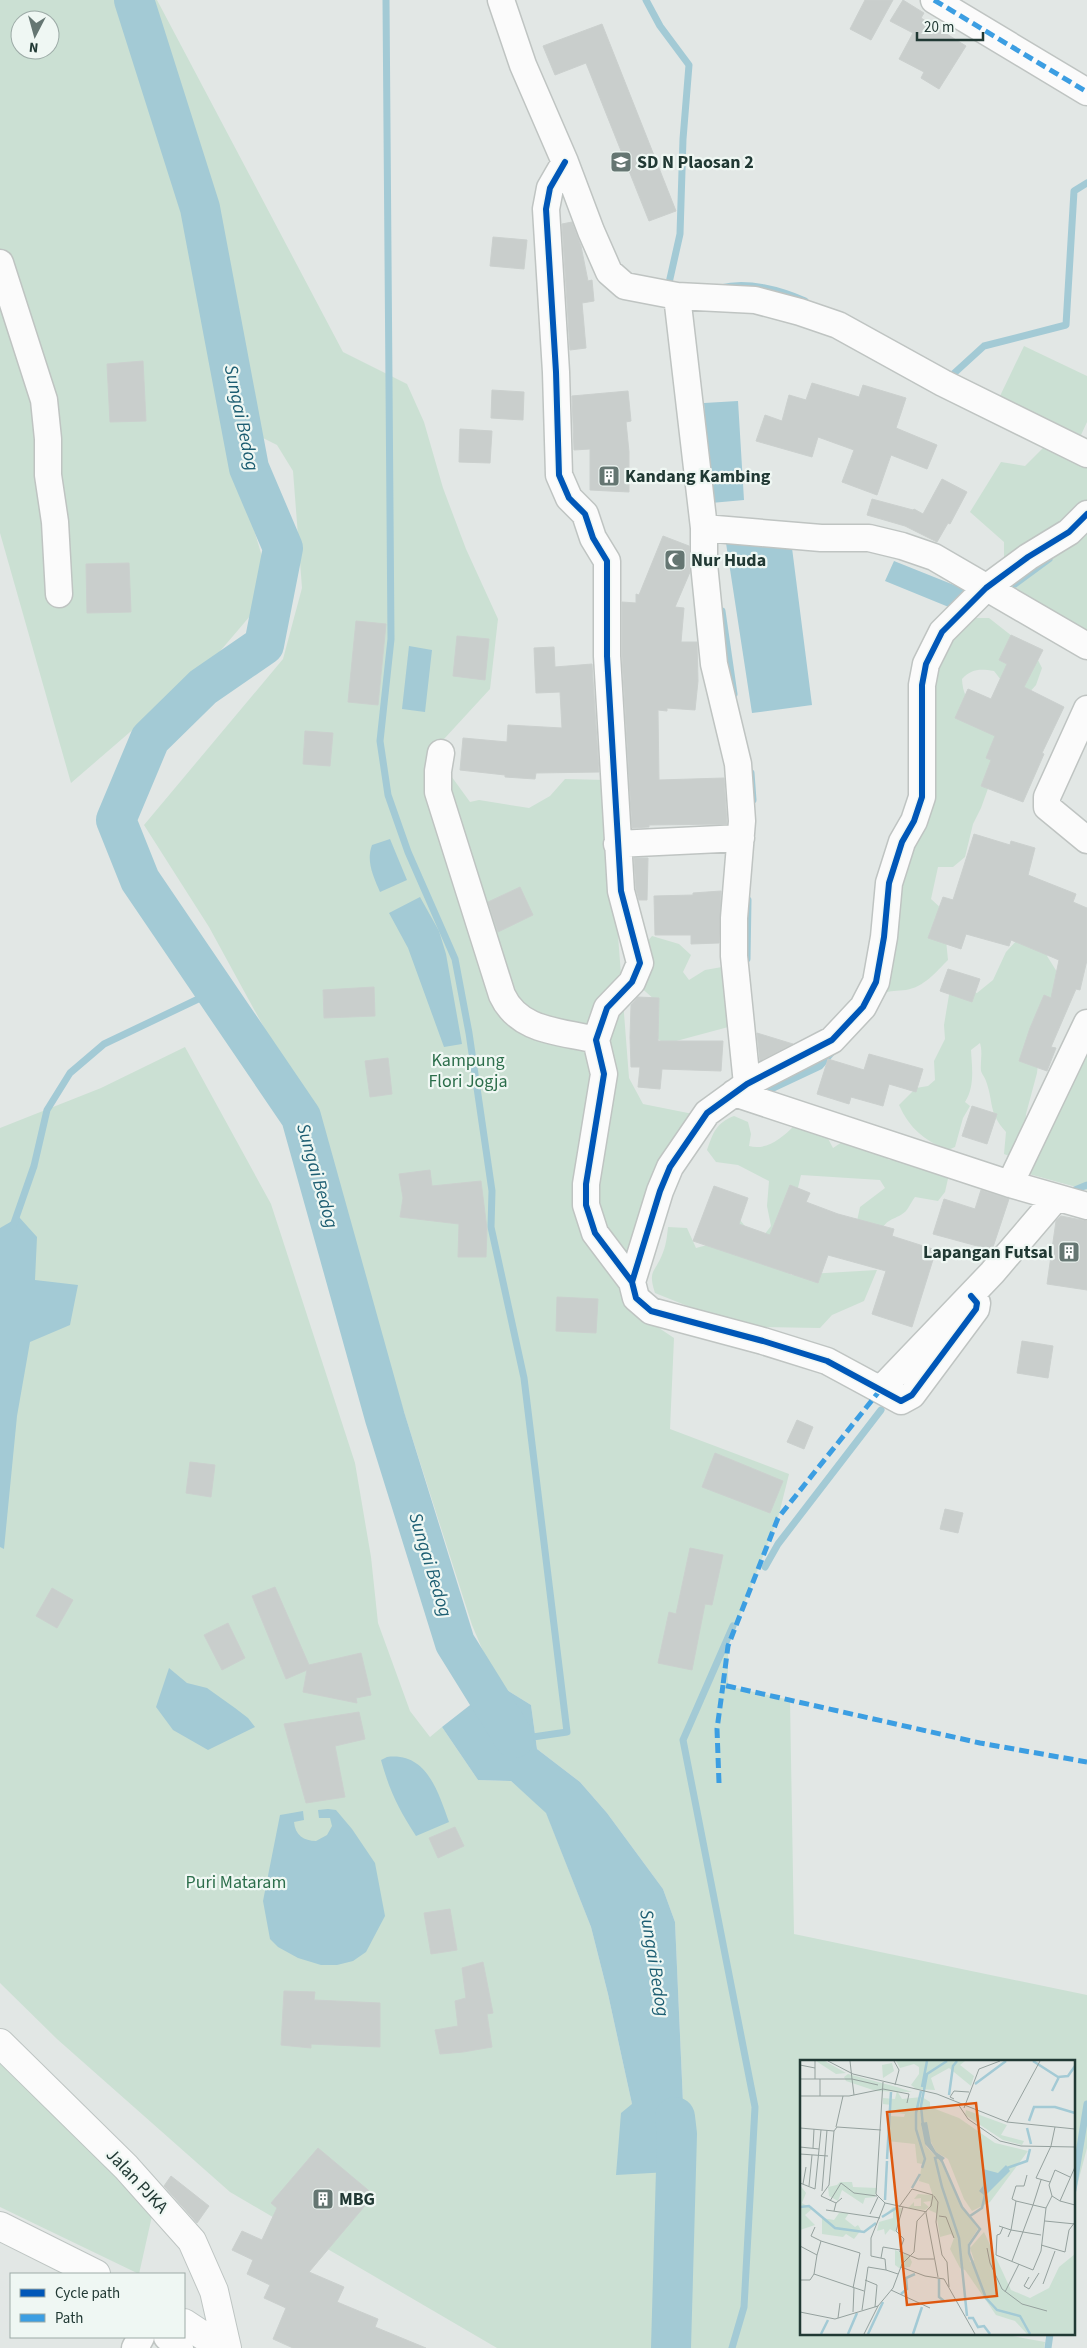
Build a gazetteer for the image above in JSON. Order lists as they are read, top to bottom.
{
  "streets": {
    "main road": ["Jalan PJKA"]
  },
  "water": ["Sungai Bedog"],
  "parks": ["Kampung Flori Jogja", "Puri Mataram"],
  "places": {
    "school or university": ["SD N Plaosan 2"],
    "building": ["Kandang Kambing", "Lapangan Futsal", "MBG"],
    "mosque": ["Nur Huda"]
  },
  "legend": ["Cycle path", "Path"],
  "scale_bar": "20 m",
  "north": "bottom"
}
